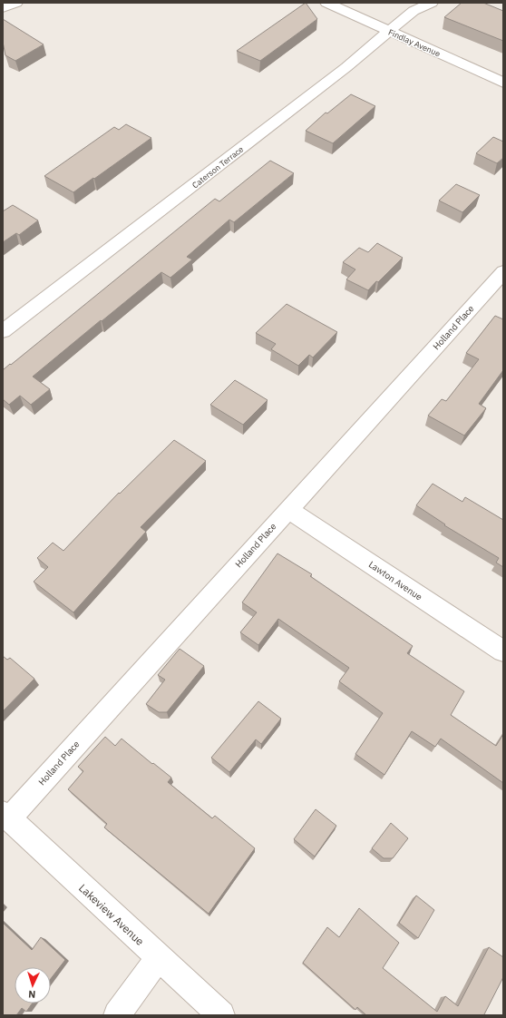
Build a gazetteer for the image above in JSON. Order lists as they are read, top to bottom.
{
  "streets": {
    "street": [
      "Findlay Avenue",
      "Caterson Terrace",
      "Holland Place",
      "Lawton Avenue",
      "Lakeview Avenue"
    ]
  },
  "crossings": [
    ["Findlay Avenue", "Caterson Terrace"],
    ["Holland Place", "Lawton Avenue"],
    ["Holland Place", "Lakeview Avenue"]
  ],
  "north": "bottom"
}
